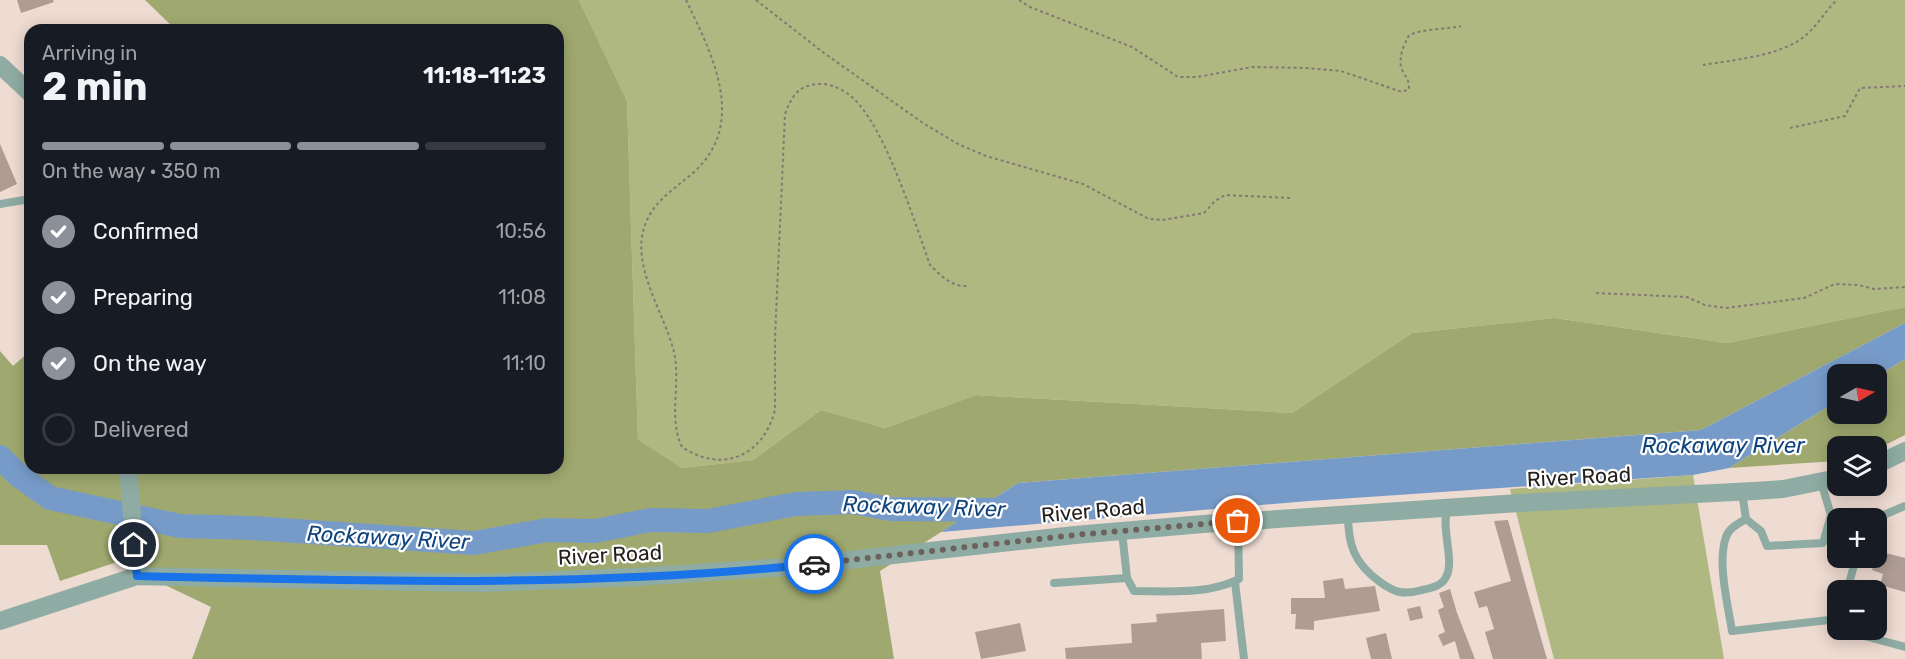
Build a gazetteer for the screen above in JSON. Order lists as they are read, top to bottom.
{
  "streets": {
    "street": ["River Road"]
  },
  "water": ["Rockaway River"],
  "north": "right",
  "page": {
    "heading": ["2 min", "Arriving in", "11:18–11:23"],
    "bar": "On the way · 350 m",
    "list": [
      ["Confirmed", "10:56"],
      ["Preparing", "11:08"],
      ["On the way", "11:10"],
      "Delivered"
    ],
    "map_buttons": ["+", "−"]
  }
}
